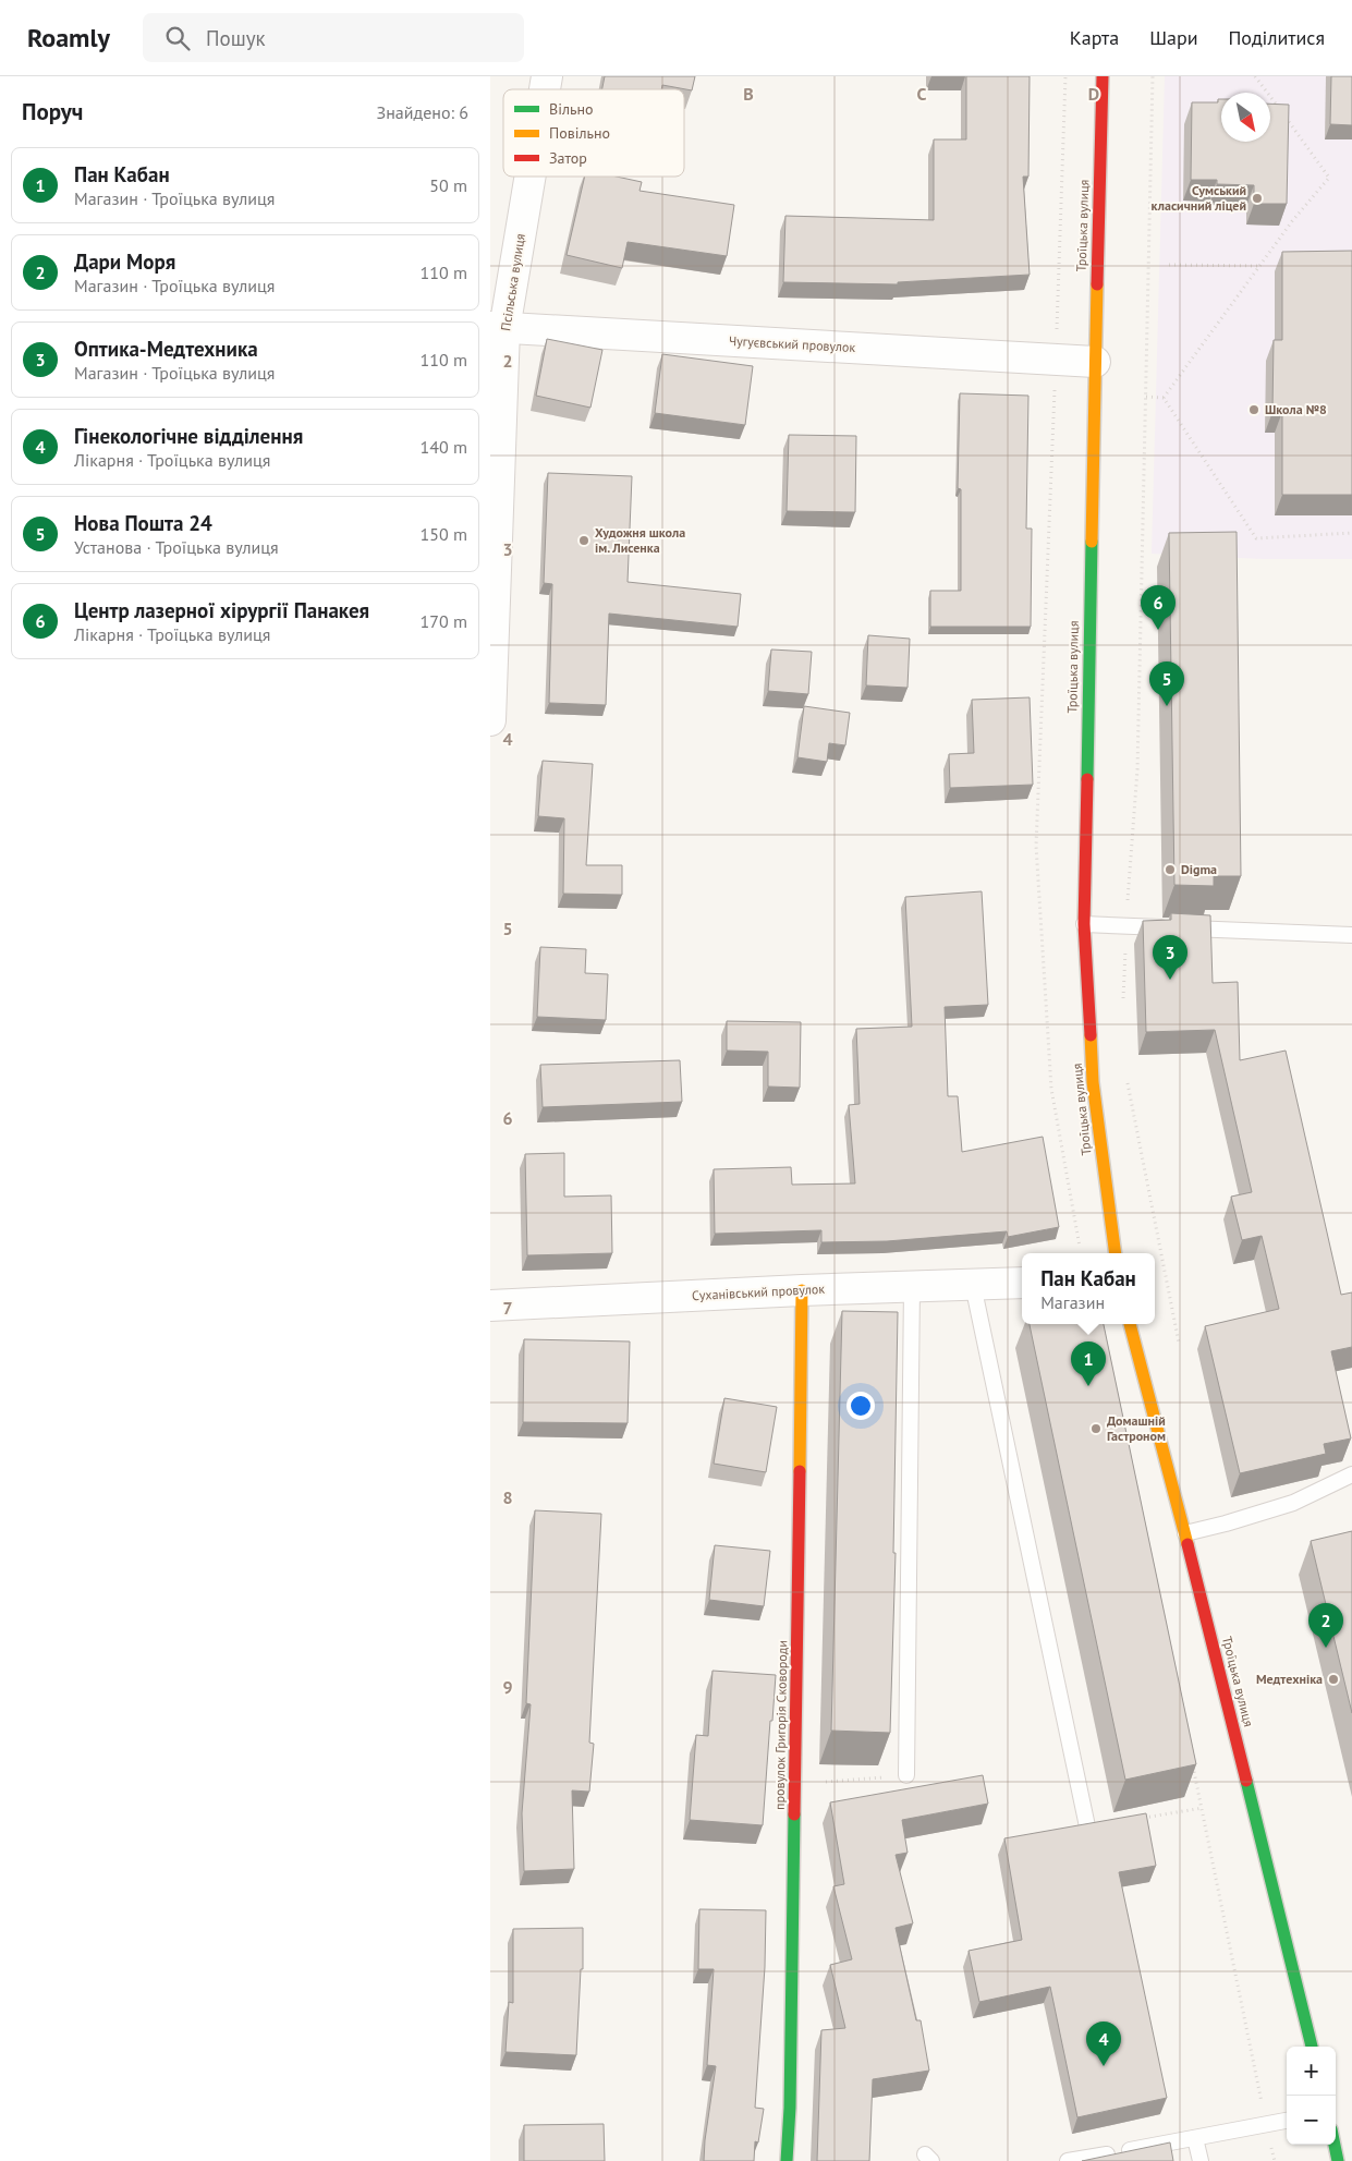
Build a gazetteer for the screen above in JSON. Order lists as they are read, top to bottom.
{
  "streets": {
    "main road": ["Троїцька вулиця", "провулок Григорія Сковороди"],
    "street": ["Псільська вулиця", "Чугуєвський провулок", "Суханівський провулок"]
  },
  "crossings": [
    ["Троїцька вулиця", "Чугуєвський провулок"],
    ["Псільська вулиця", "Чугуєвський провулок"],
    ["Суханівський провулок", "провулок Григорія Сковороди"]
  ],
  "places": [
    "Сумський класичний ліцей",
    "Школа №8",
    "Художня школа ім. Лисенка",
    "Digma",
    "Домашній Гастроном",
    "Медтехніка"
  ],
  "legend": ["Вільно", "Повільно", "Затор"],
  "north": "bottom right",
  "page": {
    "header": "Roamly",
    "search": "Пошук",
    "nav": ["Карта", "Шари", "Поділитися"],
    "heading": ["Поруч", "Знайдено: 6"],
    "list": [
      {
        "mark": "1",
        "name": "Пан Кабан",
        "note": "Магазин · Троїцька вулиця",
        "value": "50 m"
      },
      {
        "mark": "2",
        "name": "Дари Моря",
        "note": "Магазин · Троїцька вулиця",
        "value": "110 m"
      },
      {
        "mark": "3",
        "name": "Оптика-Медтехника",
        "note": "Магазин · Троїцька вулиця",
        "value": "110 m"
      },
      {
        "mark": "4",
        "name": "Гінекологічне відділення",
        "note": "Лікарня · Троїцька вулиця",
        "value": "140 m"
      },
      {
        "mark": "5",
        "name": "Нова Пошта 24",
        "note": "Установа · Троїцька вулиця",
        "value": "150 m"
      },
      {
        "mark": "6",
        "name": "Центр лазерної хірургії Панакея",
        "note": "Лікарня · Троїцька вулиця",
        "value": "170 m"
      }
    ],
    "pins": [
      "6",
      "5",
      "3",
      "1",
      "2",
      "4"
    ],
    "popup": ["Пан Кабан", "Магазин"],
    "map_buttons": ["+", "−"]
  },
  "grid": {
    "columns": ["B", "C", "D"],
    "rows": [
      "2",
      "3",
      "4",
      "5",
      "6",
      "7",
      "8",
      "9"
    ]
  }
}
